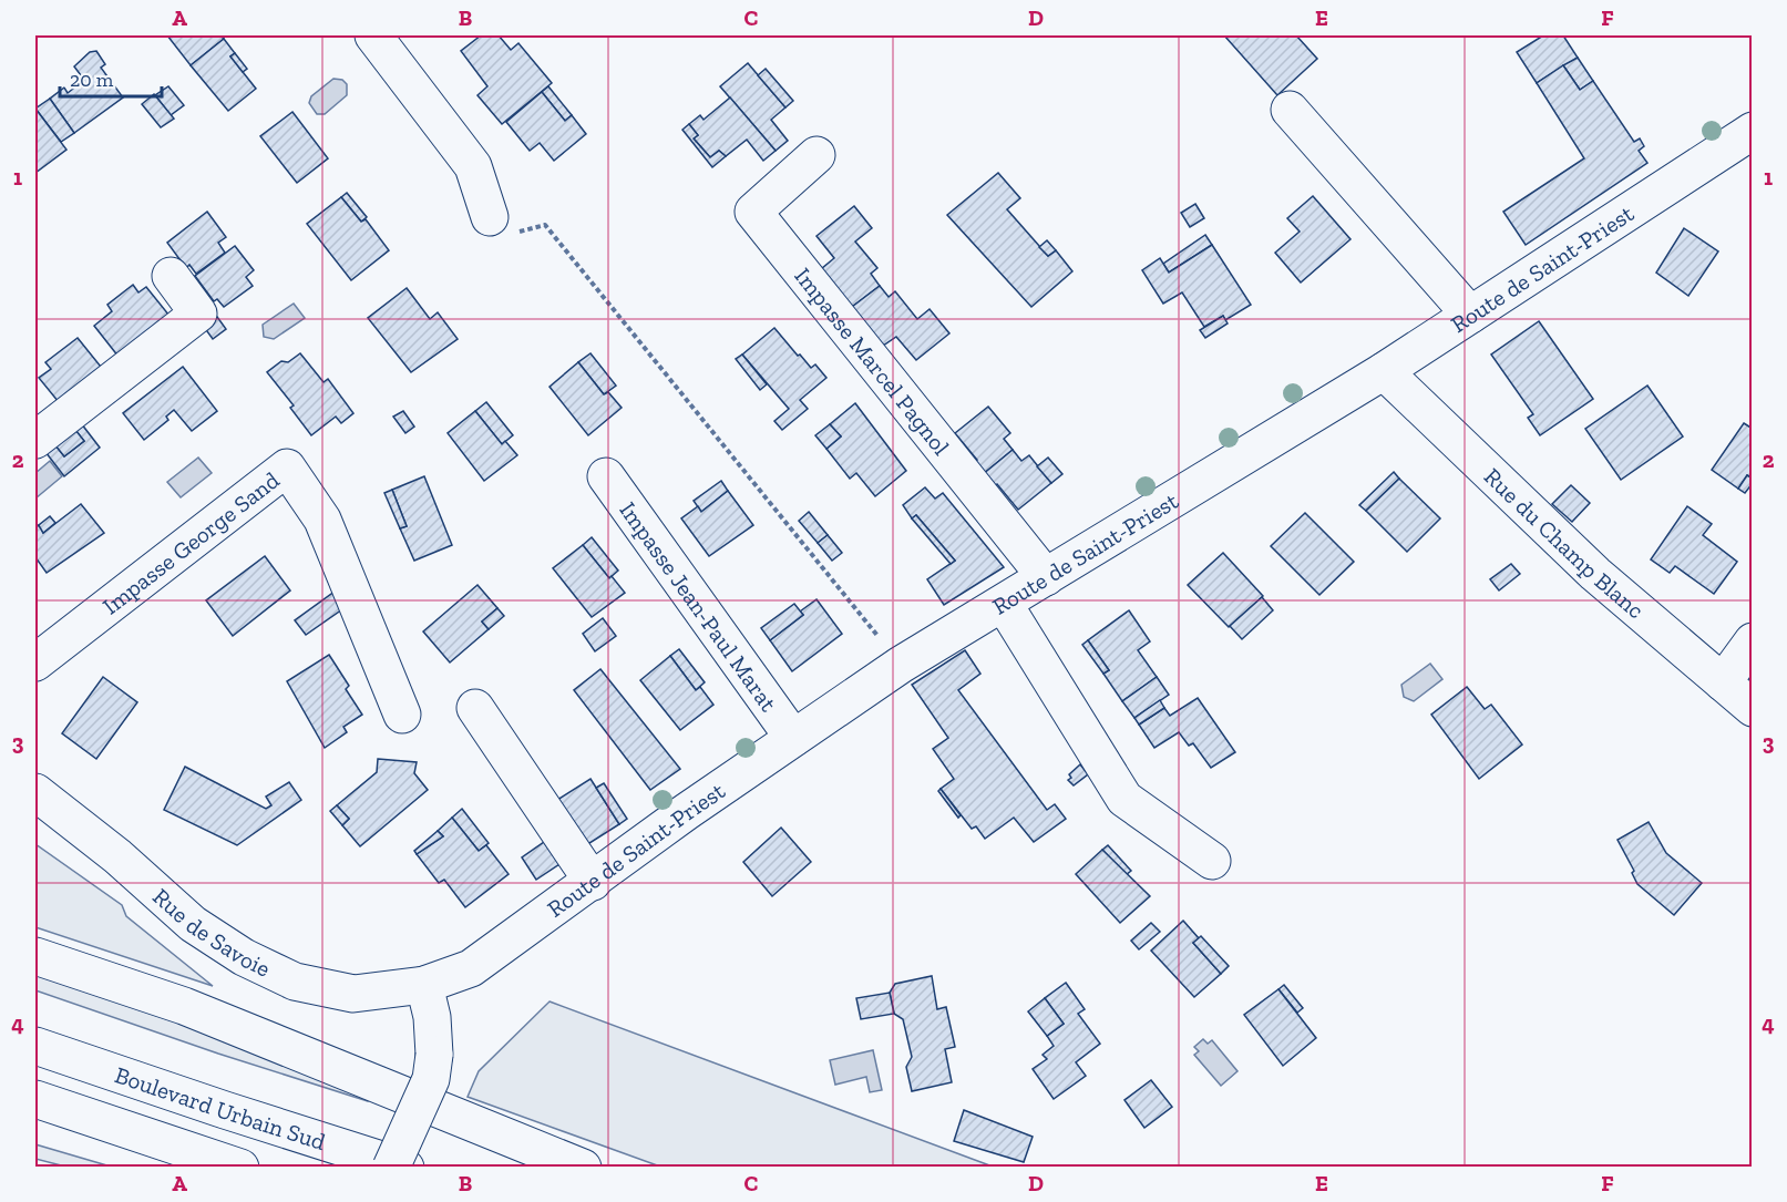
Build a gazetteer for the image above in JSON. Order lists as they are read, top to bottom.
{
  "streets": {
    "main road": [
      "Route de Saint-Priest",
      "Impasse Marcel Pagnol",
      "Impasse George Sand",
      "Rue du Champ Blanc",
      "Impasse Jean-Paul Marat",
      "Rue de Savoie",
      "Boulevard Urbain Sud"
    ]
  },
  "crossings": [
    ["Route de Saint-Priest", "Impasse Marcel Pagnol"],
    ["Route de Saint-Priest", "Rue du Champ Blanc"],
    ["Route de Saint-Priest", "Impasse Jean-Paul Marat"],
    ["Route de Saint-Priest", "Rue de Savoie"]
  ],
  "scale_bar": "20 m",
  "grid": {
    "columns": [
      "A",
      "B",
      "C",
      "D",
      "E",
      "F"
    ],
    "rows": [
      "1",
      "2",
      "3",
      "4"
    ]
  }
}
